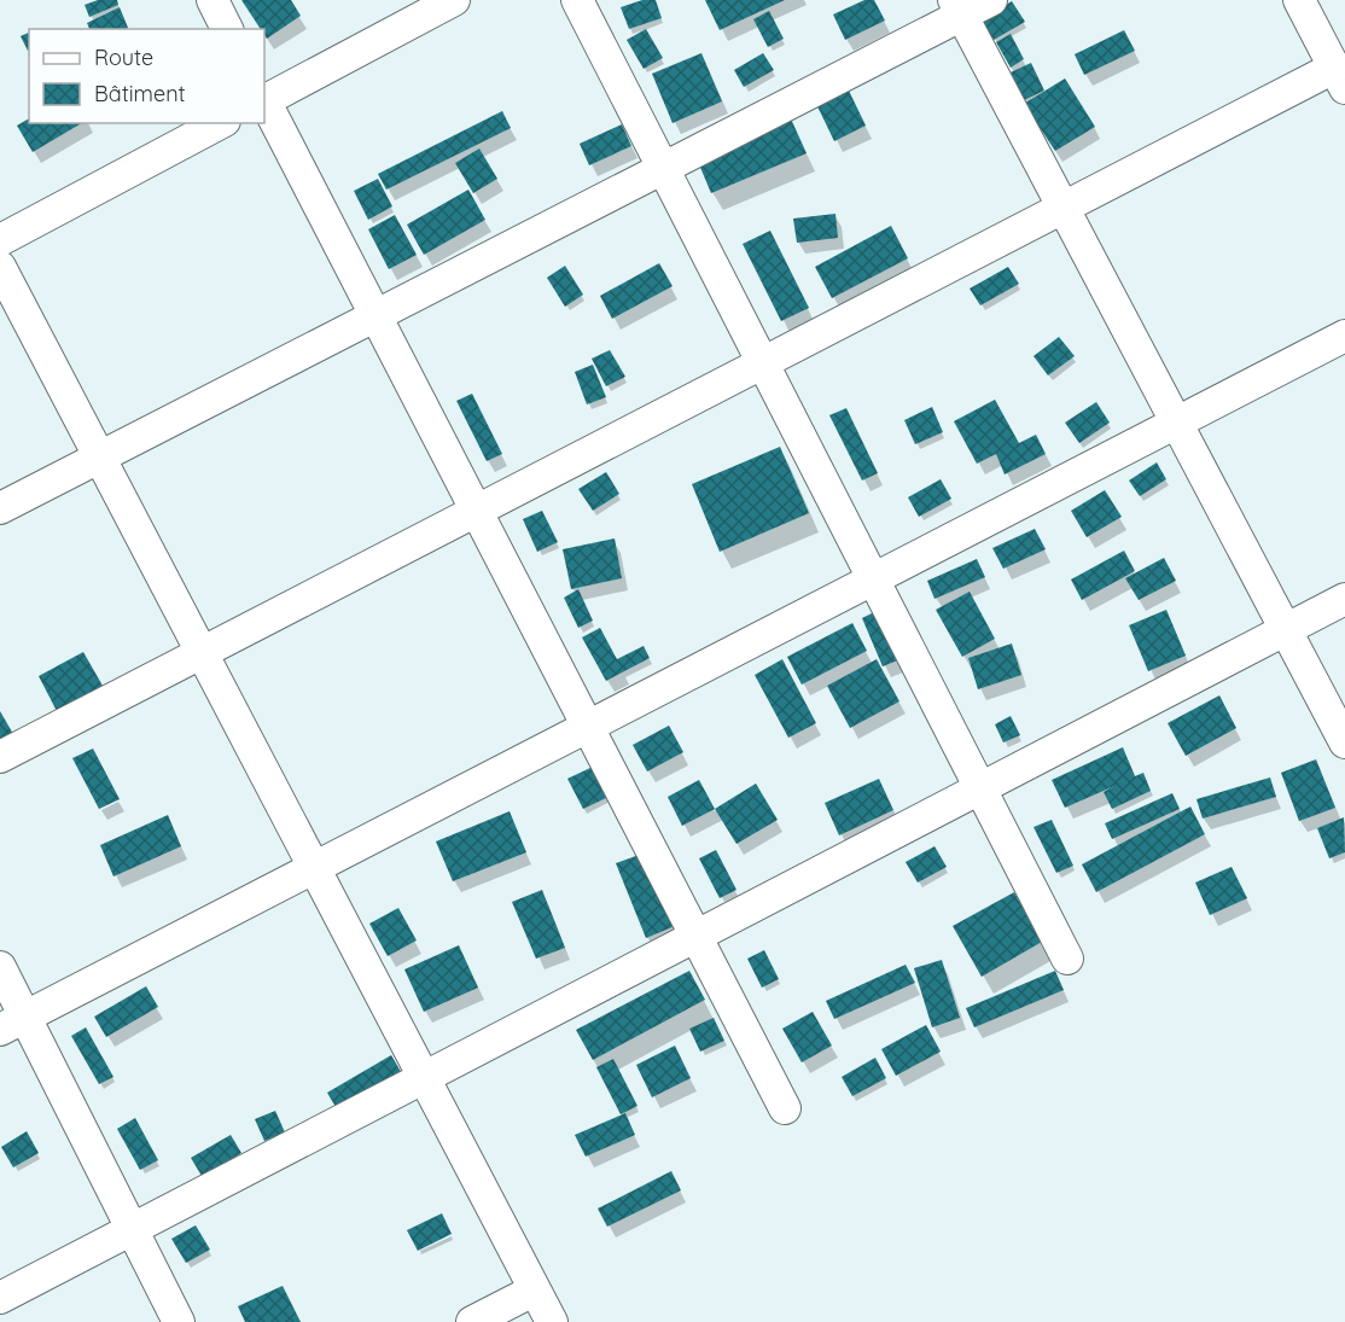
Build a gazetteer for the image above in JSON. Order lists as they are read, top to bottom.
{
  "legend": ["Route", "Bâtiment"]
}
